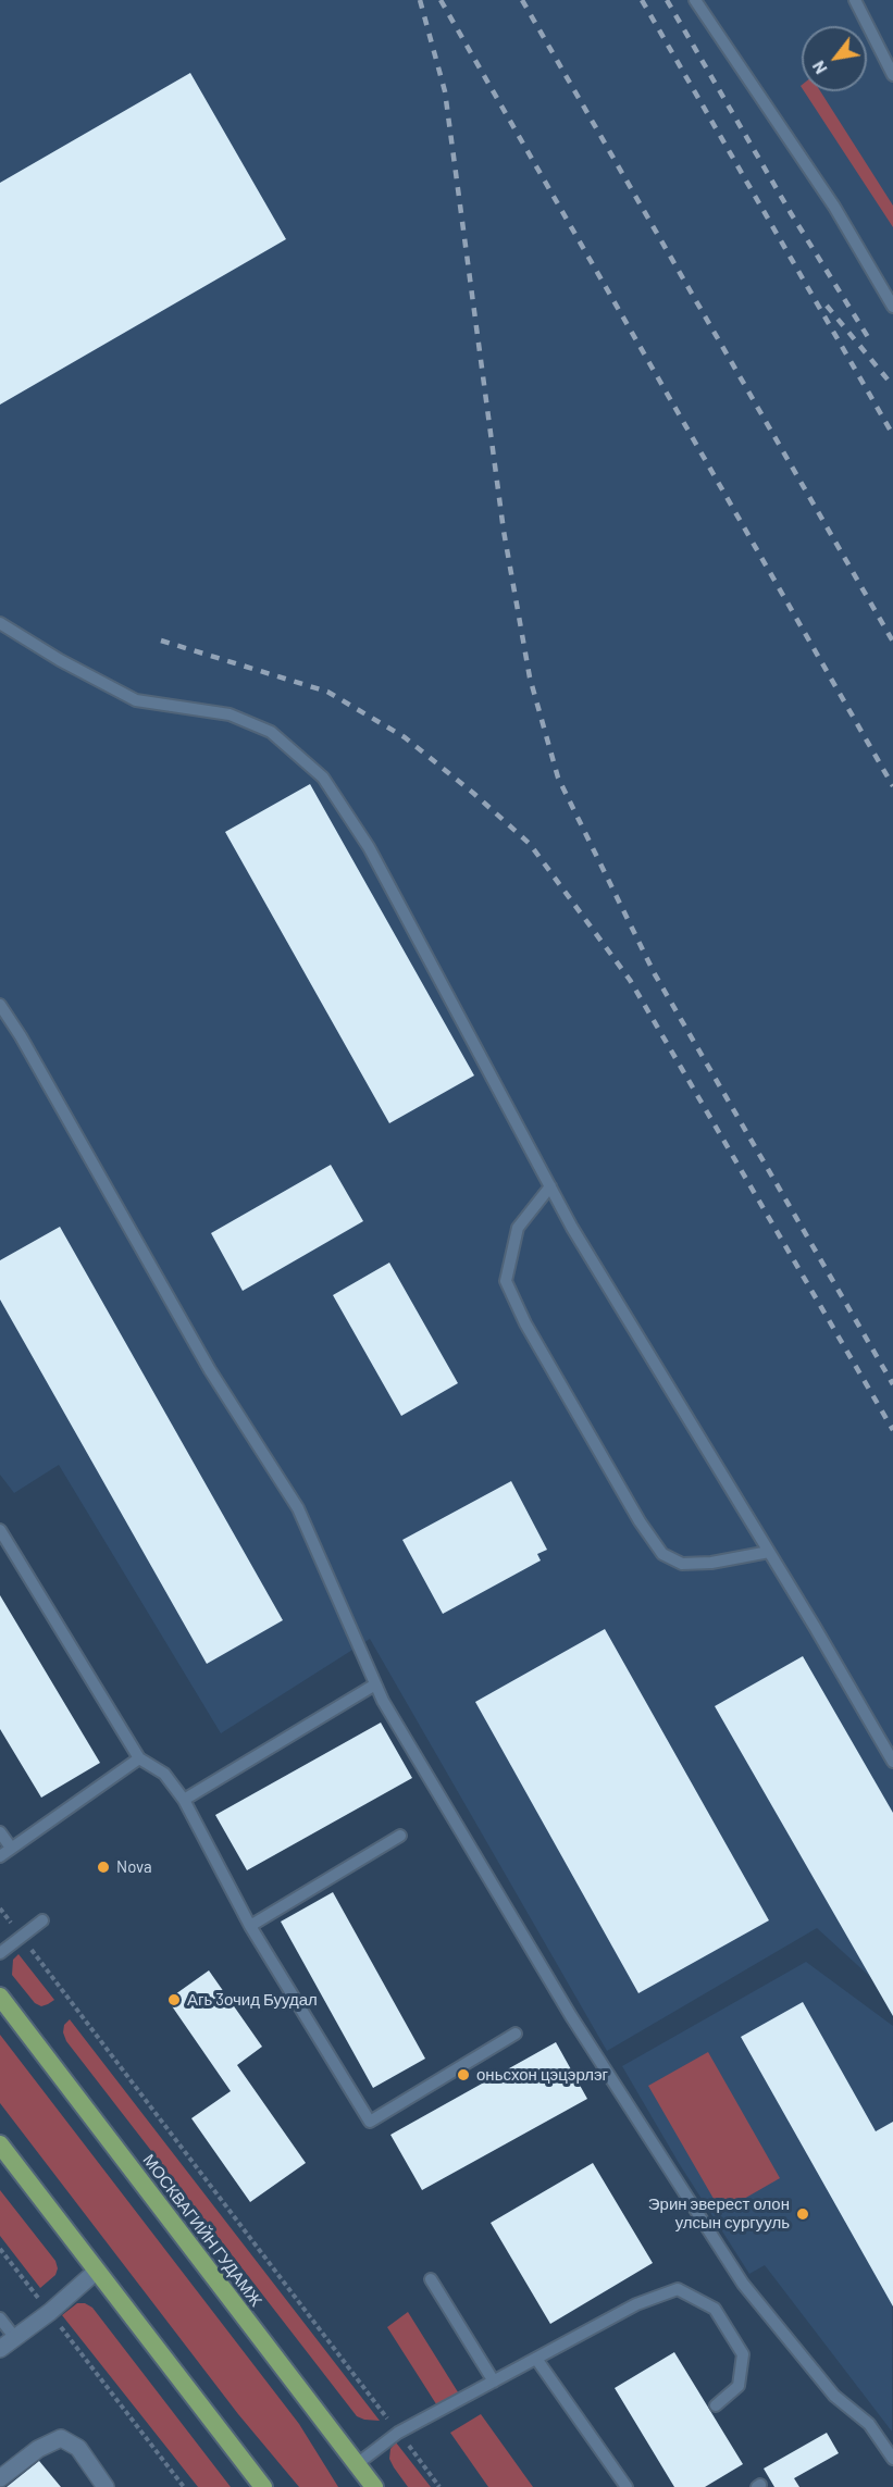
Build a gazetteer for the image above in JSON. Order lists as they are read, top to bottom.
{
  "streets": {
    "highway": ["МОСКВАГИЙН ГУДАМЖ"]
  },
  "places": [
    "Nova",
    "Агь 3очид Буудал",
    "оньсхон цэцэрлэг",
    "Эрин эверест олон улсын сургууль"
  ],
  "north": "bottom left"
}
